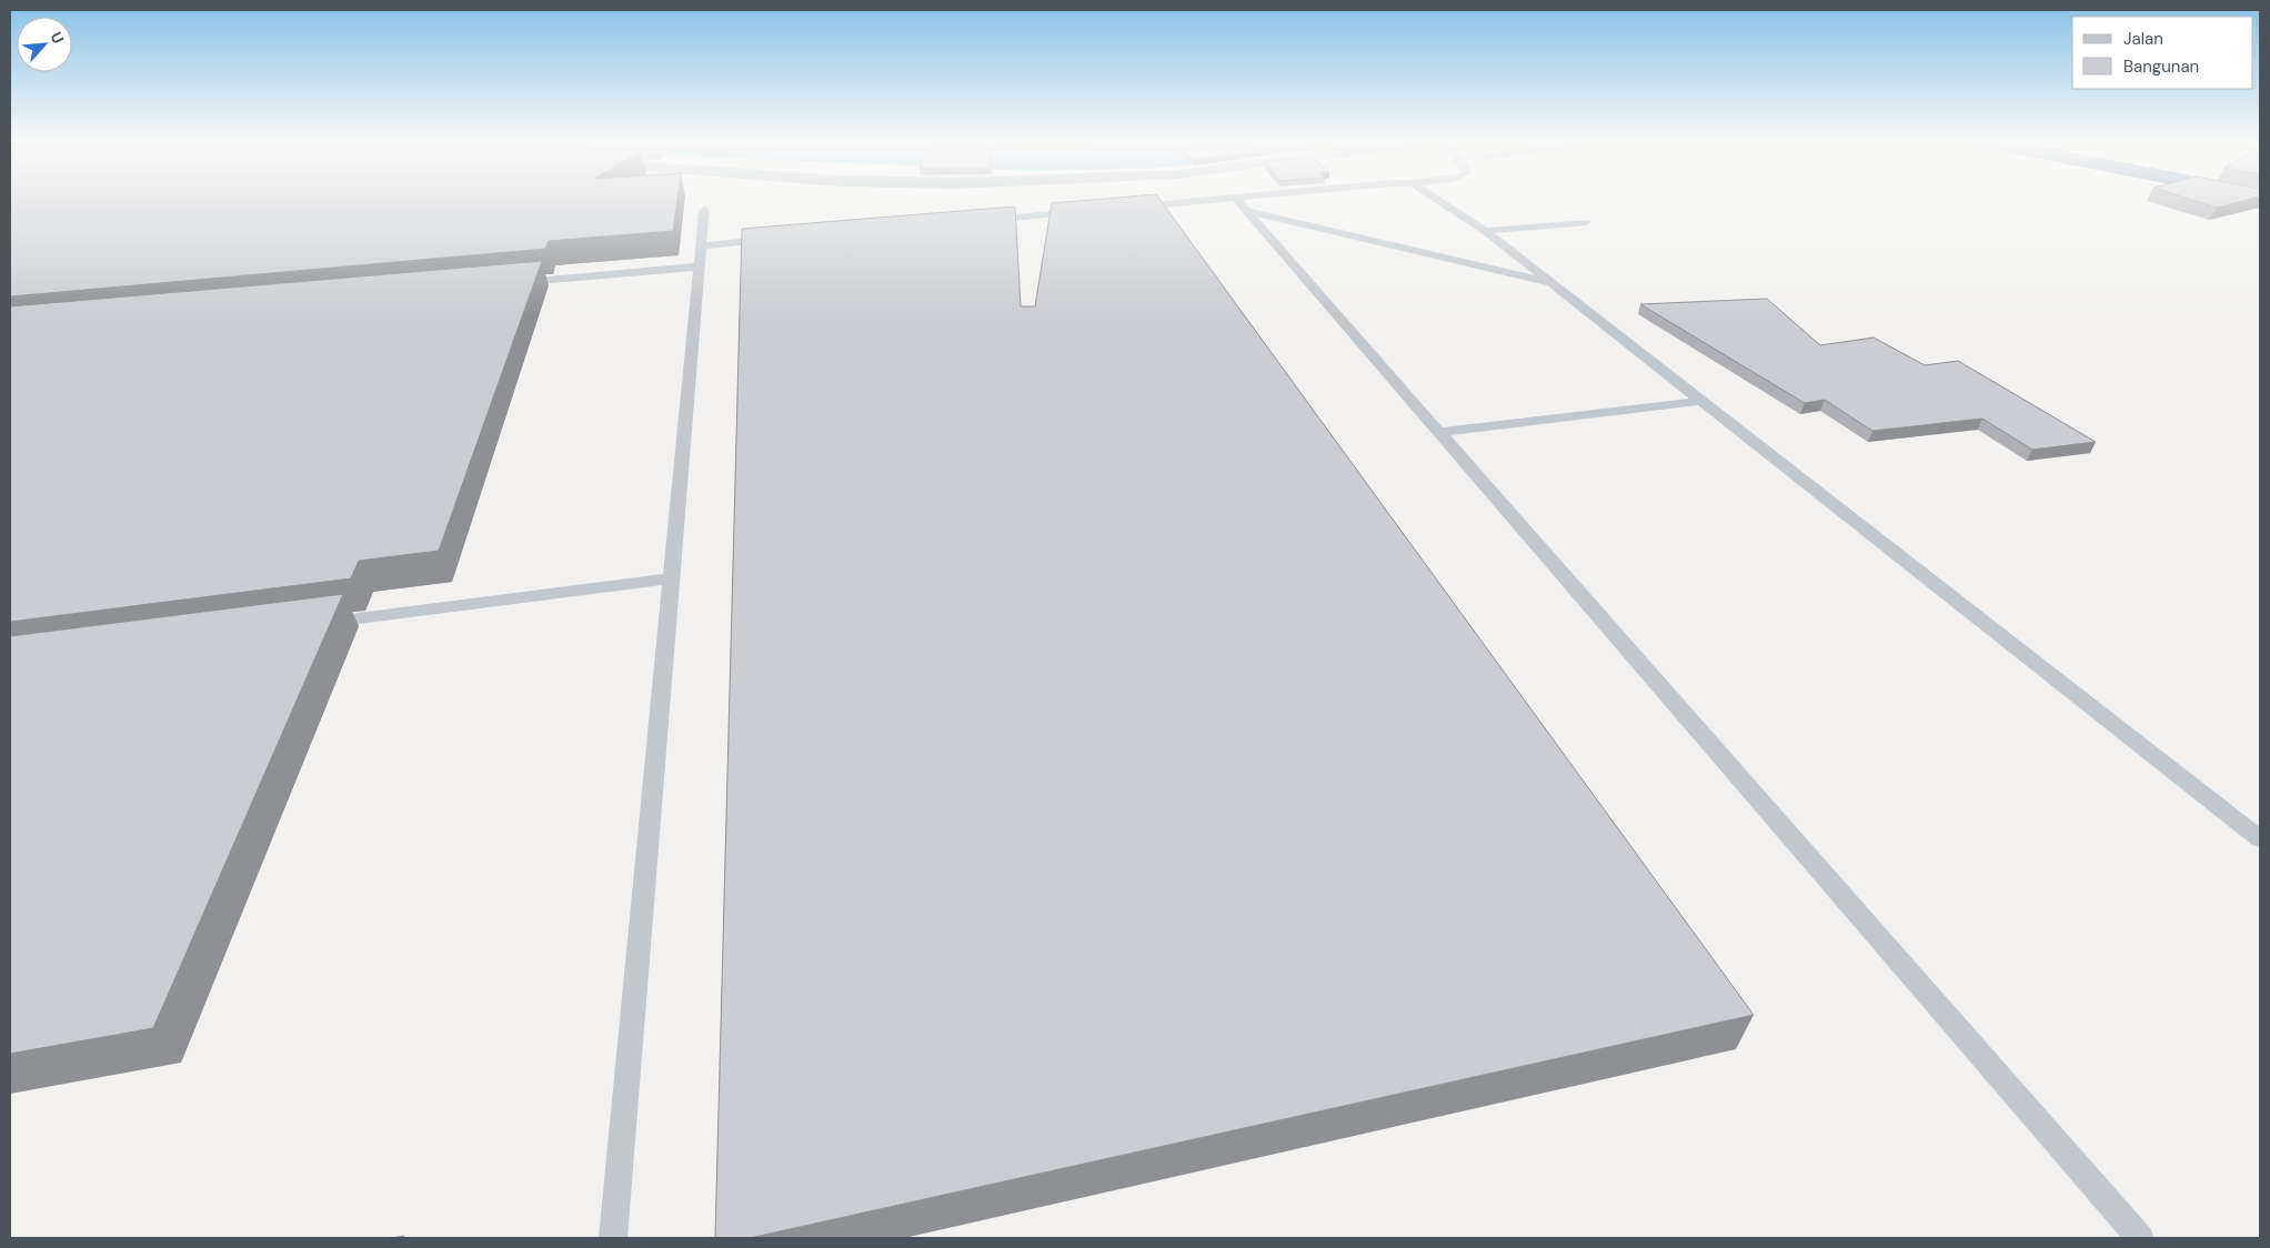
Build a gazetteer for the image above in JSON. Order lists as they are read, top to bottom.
{
  "legend": ["Jalan", "Bangunan"],
  "north": "top right"
}
